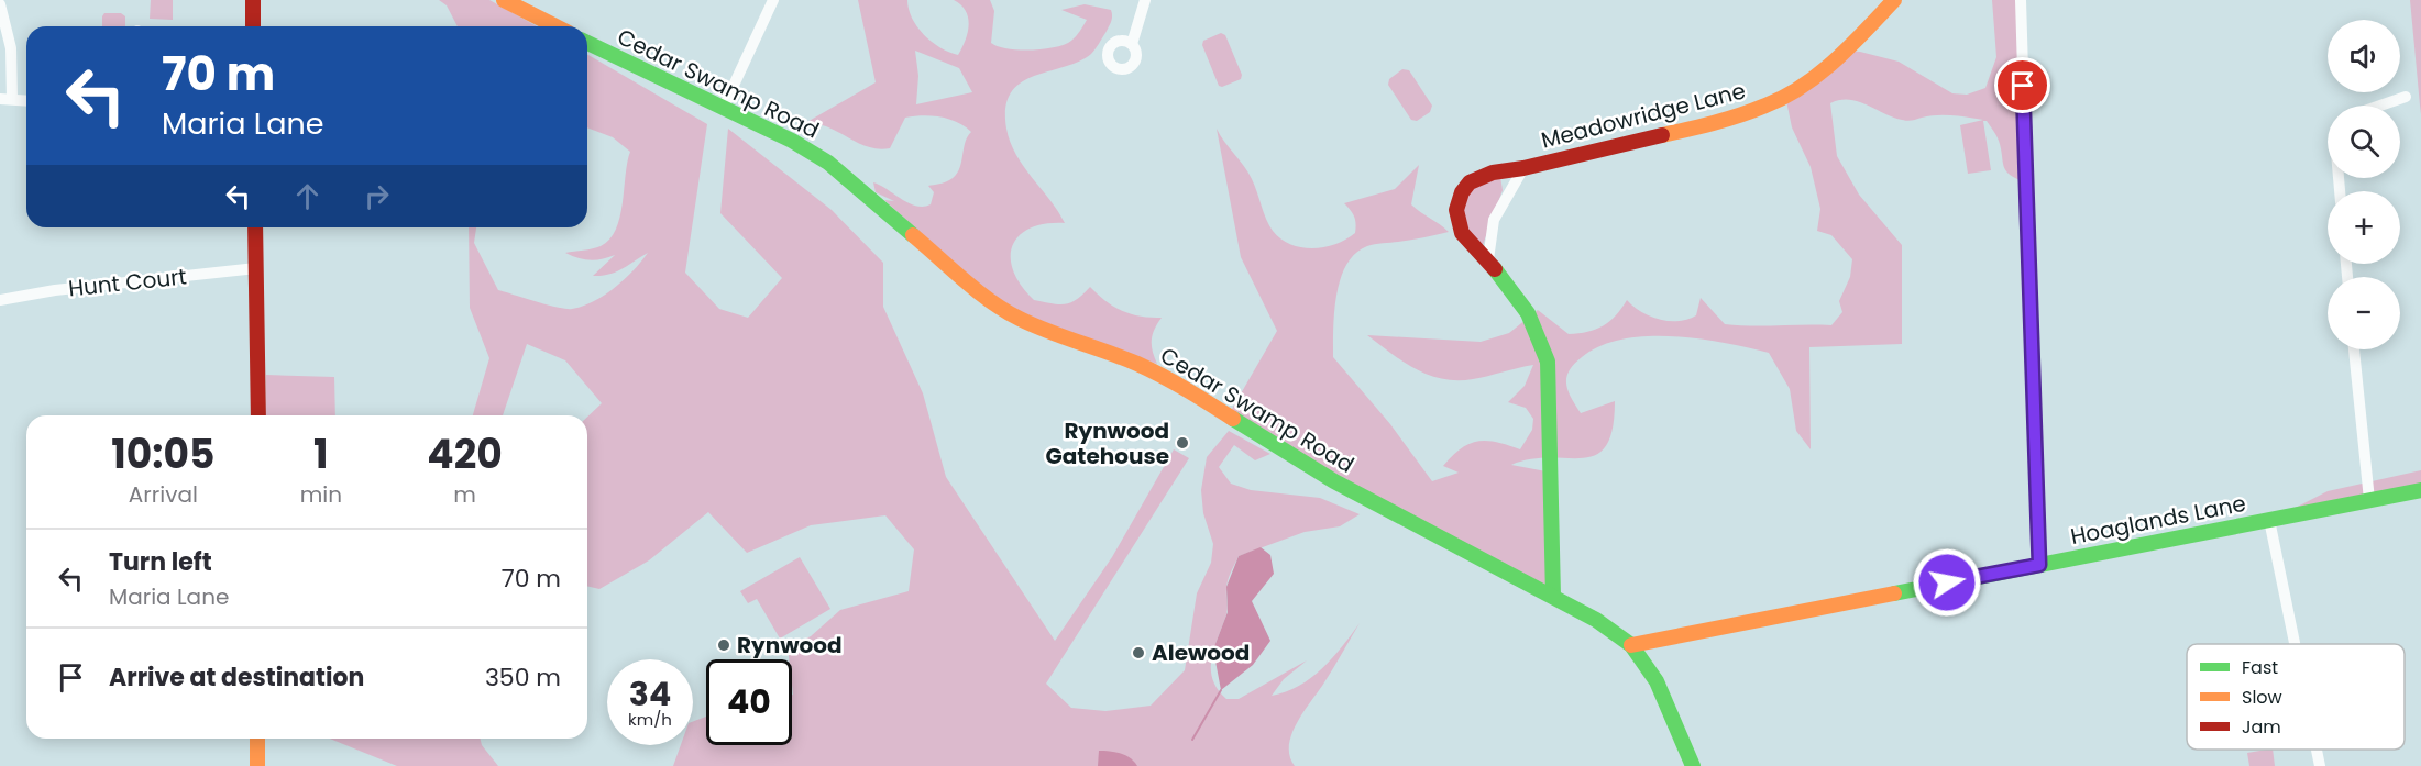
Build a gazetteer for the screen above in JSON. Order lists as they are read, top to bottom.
{
  "streets": {
    "street": [
      "Cedar Swamp Road",
      "Meadowridge Lane",
      "Hunt Court",
      "Hoaglands Lane"
    ]
  },
  "crossings": [
    ["Cedar Swamp Road", "Meadowridge Lane"],
    ["Cedar Swamp Road", "Hoaglands Lane"]
  ],
  "places": ["Rynwood Gatehouse", "Rynwood", "Alewood"],
  "legend": ["Fast", "Slow", "Jam"],
  "page": {
    "map_buttons": ["+", "−"],
    "turn": ["70 m", "Maria Lane"],
    "eta": [
      "10:05",
      "Arrival",
      "1",
      "min",
      "420",
      "m"
    ],
    "list": [
      {
        "name": "Turn left",
        "note": "Maria Lane",
        "value": "70 m"
      },
      {
        "name": "Arrive at destination",
        "value": "350 m"
      }
    ],
    "speed": "34 km/h",
    "limit": "40"
  }
}
